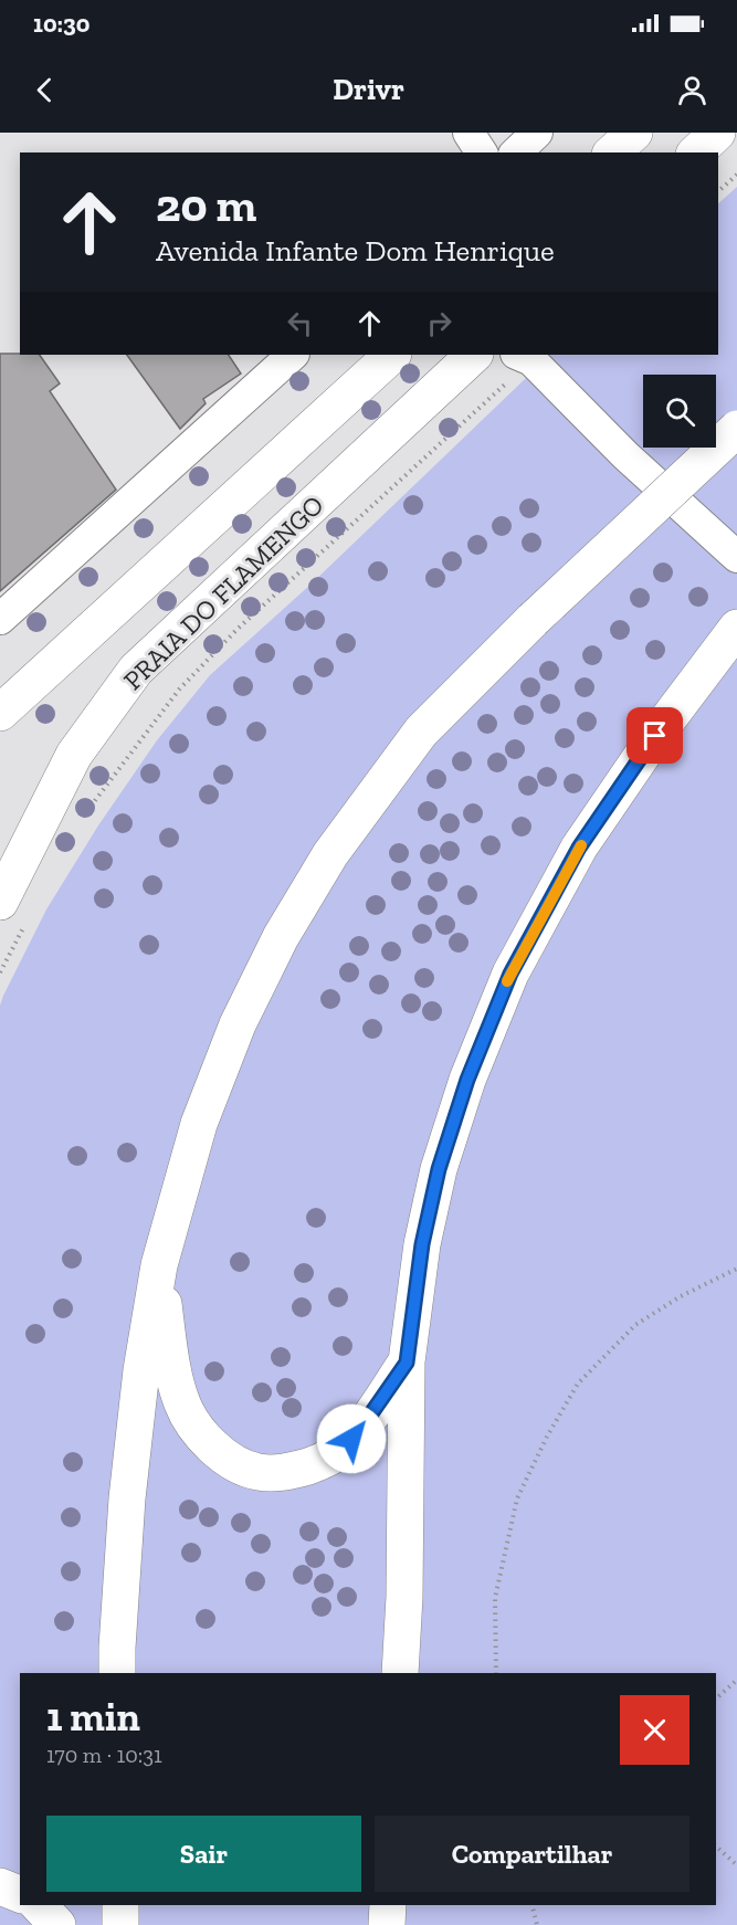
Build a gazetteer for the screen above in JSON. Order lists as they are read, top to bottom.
{
  "streets": {
    "main road": ["PRAIA DO FLAMENGO"]
  },
  "page": {
    "status": "10:30",
    "header": "Drivr",
    "turn": ["20 m", "Avenida Infante Dom Henrique"],
    "heading": ["1 min", "170 m · 10:31"],
    "buttons": ["Sair", "Compartilhar"]
  }
}
